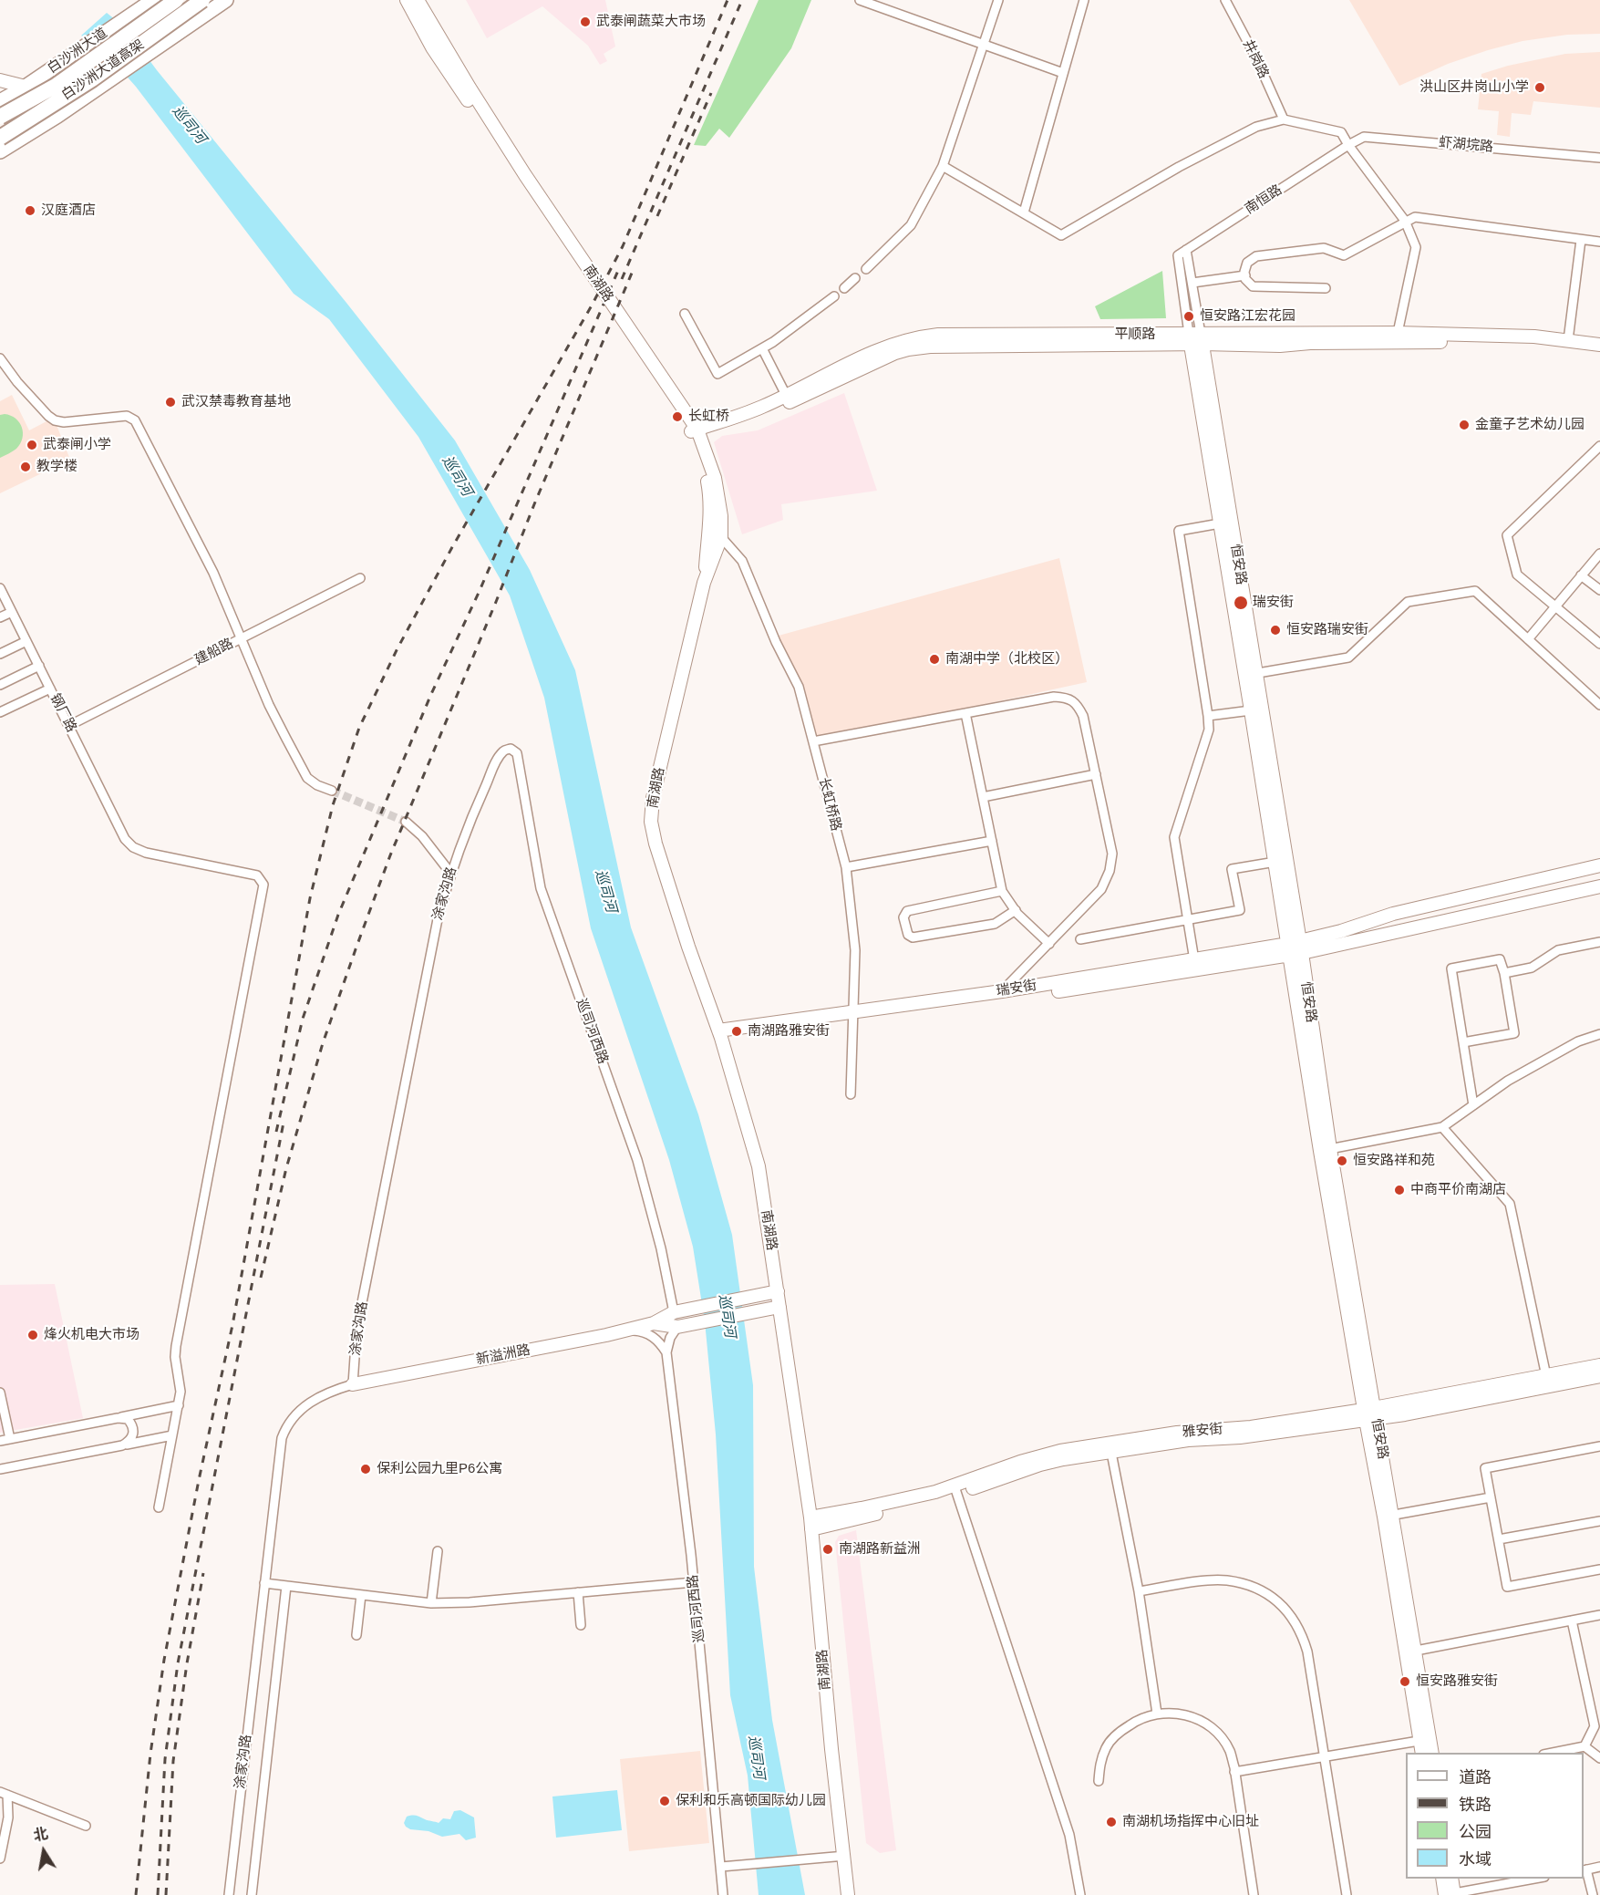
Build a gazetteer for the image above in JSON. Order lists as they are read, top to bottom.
{
  "streets": {
    "highway": ["白沙洲大道高架"],
    "main road": [
      "白沙洲大道",
      "南湖路",
      "平顺路",
      "恒安路",
      "瑞安街",
      "新溢洲路",
      "雅安街"
    ],
    "street": [
      "井岗路",
      "虾湖垸路",
      "南恒路",
      "建船路",
      "钢厂路",
      "长虹桥路",
      "涂家沟路",
      "巡司河西路"
    ]
  },
  "crossings": [
    ["虾湖垸路", "南恒路"],
    ["南恒路", "恒安路"],
    ["南湖路", "平顺路"],
    ["南湖路", "长虹桥路"],
    ["南湖路", "瑞安街"],
    ["南湖路", "雅安街"],
    ["平顺路", "恒安路"],
    ["恒安路", "瑞安街"],
    ["恒安路", "雅安街"],
    ["建船路", "钢厂路"],
    ["长虹桥路", "瑞安街"],
    ["涂家沟路", "巡司河西路"],
    ["涂家沟路", "新溢洲路"]
  ],
  "water": ["巡司河"],
  "places": [
    "武泰闸蔬菜大市场",
    "洪山区井岗山小学",
    "汉庭酒店",
    "恒安路江宏花园",
    "武汉禁毒教育基地",
    "长虹桥",
    "金童子艺术幼儿园",
    "武泰闸小学",
    "教学楼",
    "瑞安街",
    "恒安路瑞安街",
    "南湖中学（北校区）",
    "南湖路雅安街",
    "恒安路祥和苑",
    "中商平价南湖店",
    "烽火机电大市场",
    "保利公园九里P6公寓",
    "南湖路新益洲",
    "恒安路雅安街",
    "保利和乐高顿国际幼儿园",
    "南湖机场指挥中心旧址"
  ],
  "legend": [
    "道路",
    "铁路",
    "公园",
    "水域"
  ],
  "north": "top"
}
